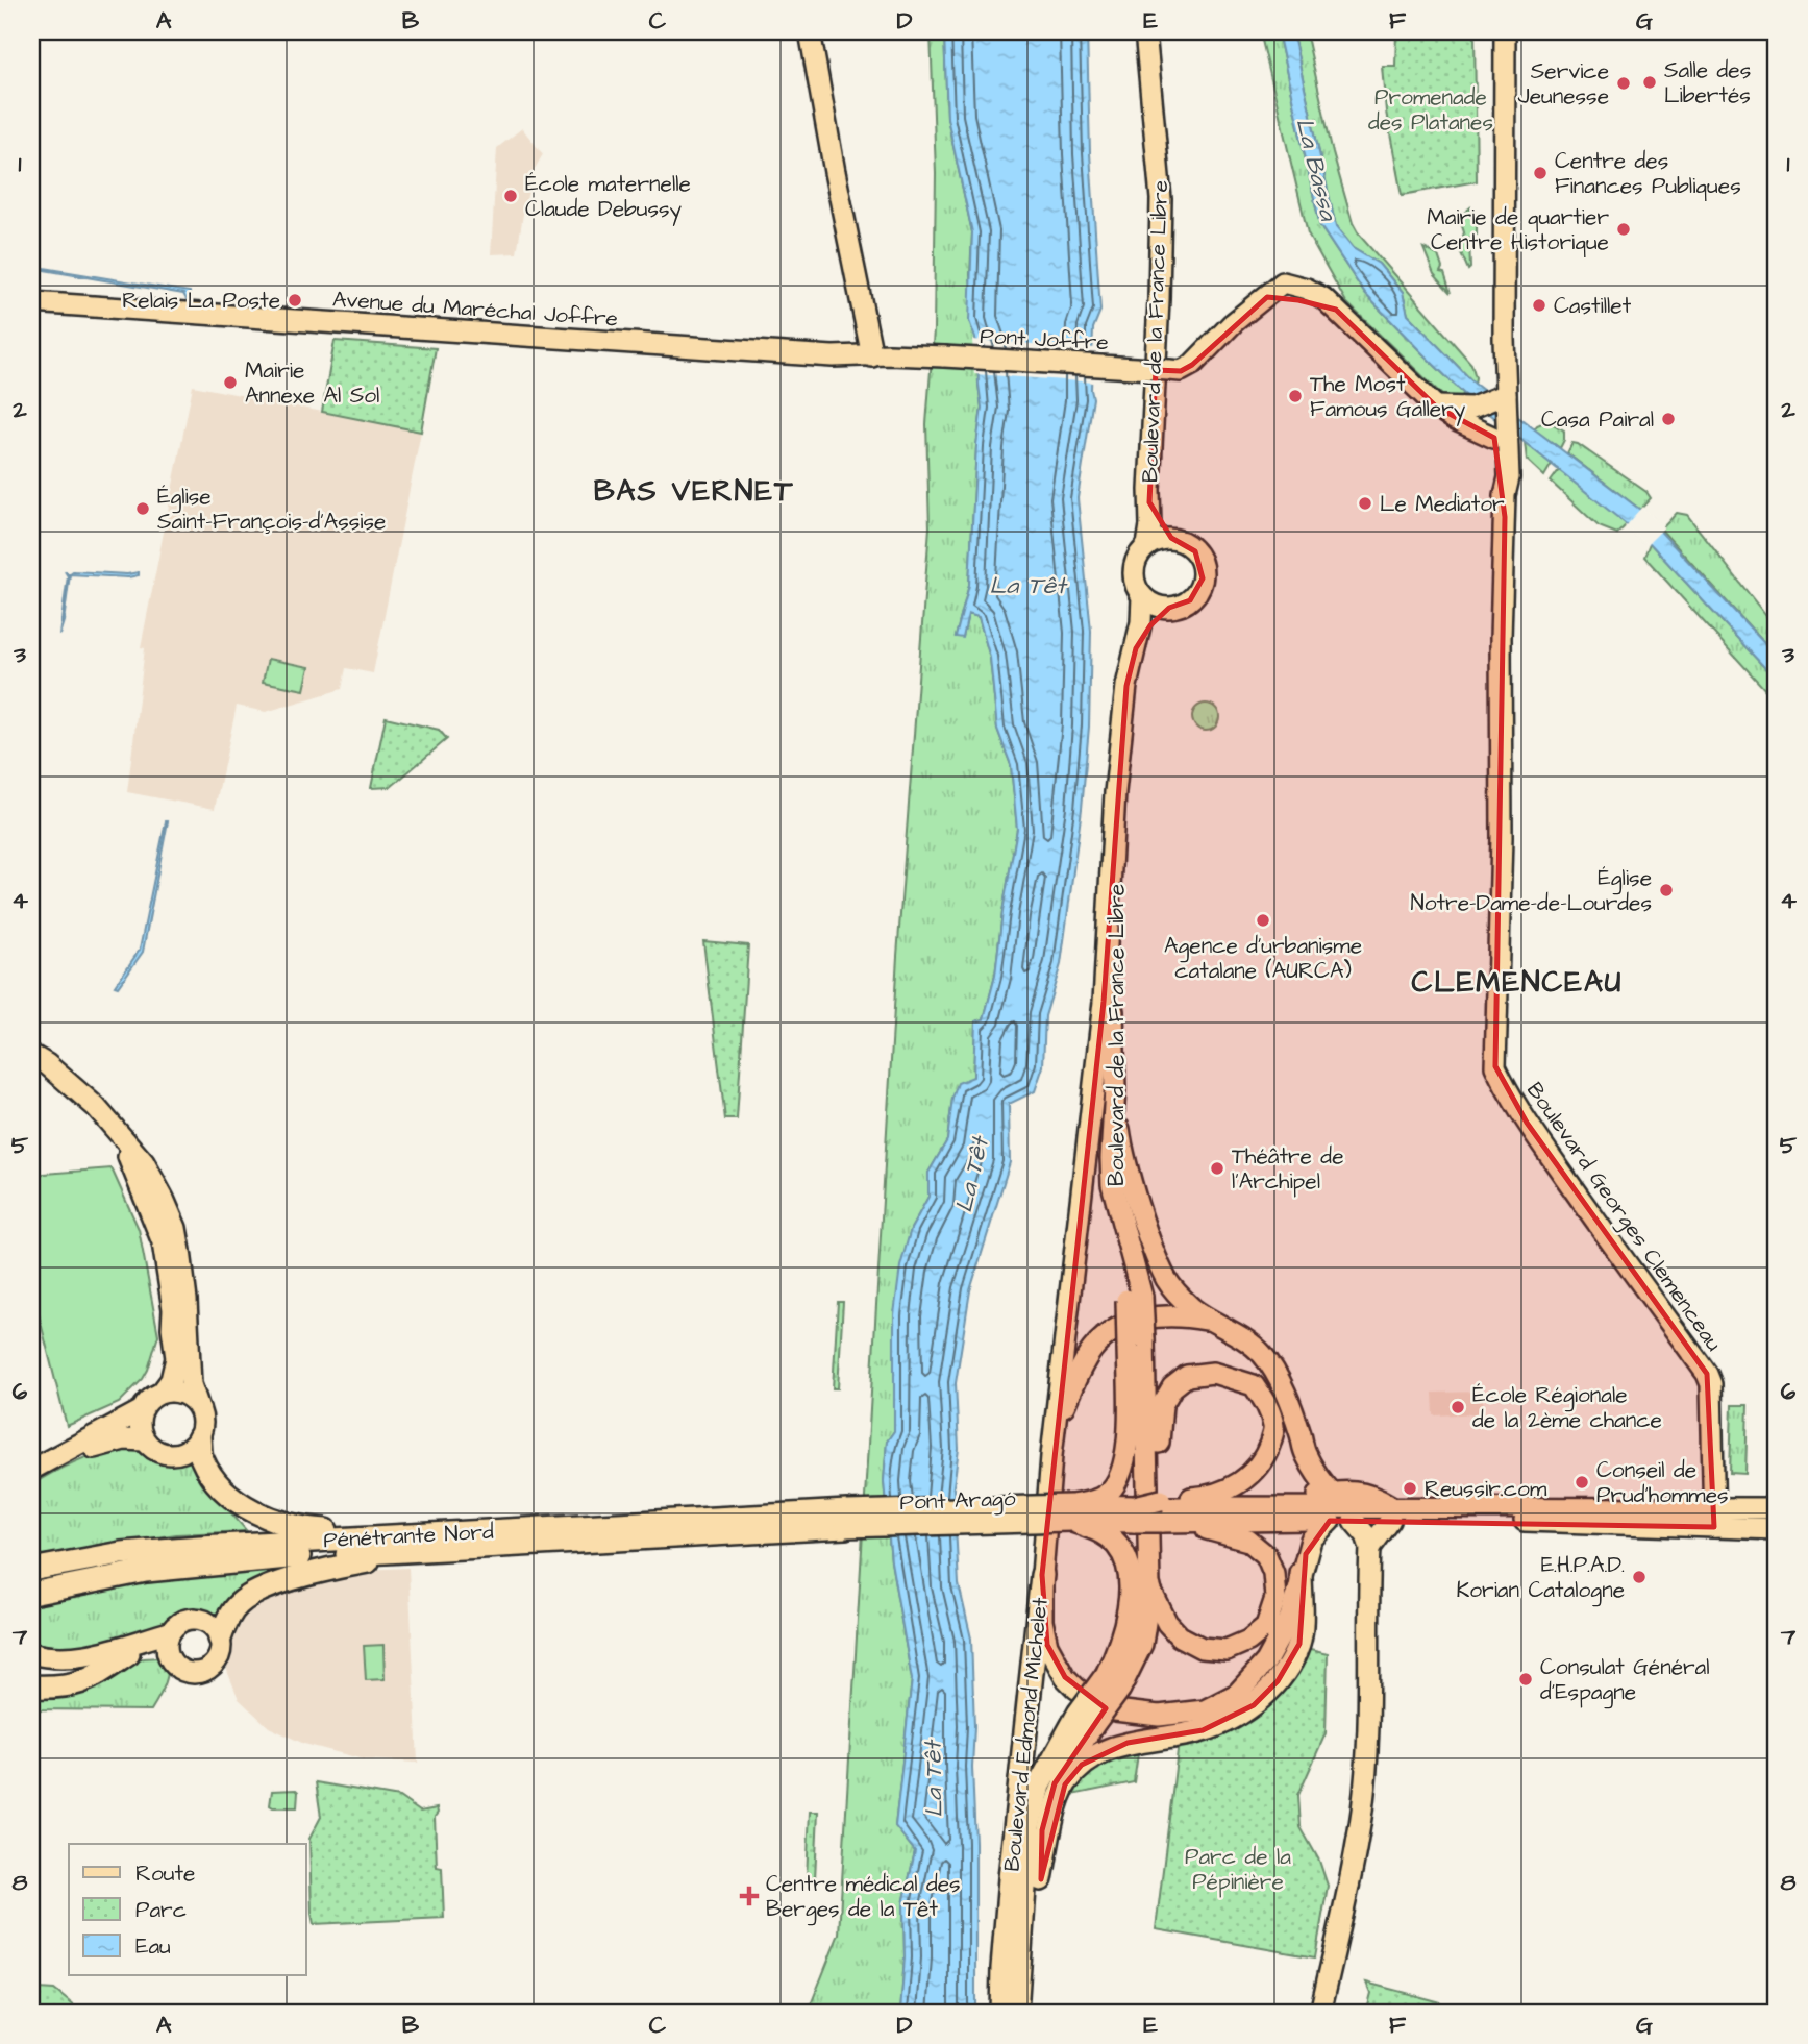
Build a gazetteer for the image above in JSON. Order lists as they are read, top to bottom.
{
  "streets": {
    "highway": ["Boulevard de la France Libre", "Pénétrante Nord", "Boulevard Edmond Michelet"],
    "main road": [
      "Avenue du Maréchal Joffre",
      "Pont Joffre",
      "Boulevard Georges Clemenceau",
      "Pont Aragó"
    ]
  },
  "crossings": [
    ["Avenue du Maréchal Joffre", "Pont Joffre"],
    ["Boulevard de la France Libre", "Boulevard Edmond Michelet"],
    ["Pont Aragó", "Pénétrante Nord"]
  ],
  "districts": ["BAS VERNET", "CLEMENCEAU"],
  "water": ["La Bassa", "La Têt"],
  "parks": ["Promenade des Platanes", "Parc de la Pépinière"],
  "places": {
    "other": [
      "Salle des Libertés",
      "Service Jeunesse",
      "Centre des Finances Publiques",
      "École maternelle Claude Debussy",
      "Mairie de quartier Centre Historique",
      "Relais La Poste",
      "Castillet",
      "Mairie Annexe Al Sol",
      "The Most Famous Gallery",
      "Casa Pairal",
      "Le Mediator",
      "Église Saint-François-d'Assise",
      "Église Notre-Dame-de-Lourdes",
      "Agence d'urbanisme catalane (AURCA)",
      "Théâtre de l'Archipel",
      "École Régionale de la 2ème chance",
      "Conseil de Prud'hommes",
      "Reussir.com",
      "E.H.P.A.D. Korian Catalogne",
      "Consulat Général d'Espagne"
    ],
    "health": ["Centre médical des Berges de la Têt"]
  },
  "legend": ["Route", "Parc", "Eau"],
  "grid": {
    "columns": [
      "A",
      "B",
      "C",
      "D",
      "E",
      "F",
      "G"
    ],
    "rows": [
      "1",
      "2",
      "3",
      "4",
      "5",
      "6",
      "7",
      "8"
    ]
  }
}
